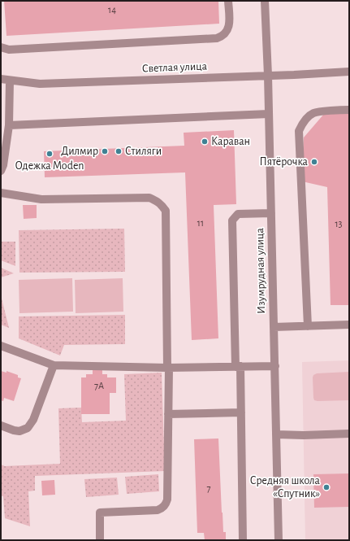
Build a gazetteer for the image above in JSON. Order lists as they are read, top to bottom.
{
  "streets": {
    "street": ["Светлая улица", "Изумрудная улица"]
  },
  "crossings": [
    ["Светлая улица", "Изумрудная улица"]
  ],
  "places": [
    "Караван",
    "Дилмир",
    "Стиляги",
    "Одежка Moden",
    "Пятёрочка",
    "Средняя школа «Спутник»"
  ],
  "house_numbers": [
    "14",
    "11",
    "13",
    "7А",
    "7"
  ]
}
